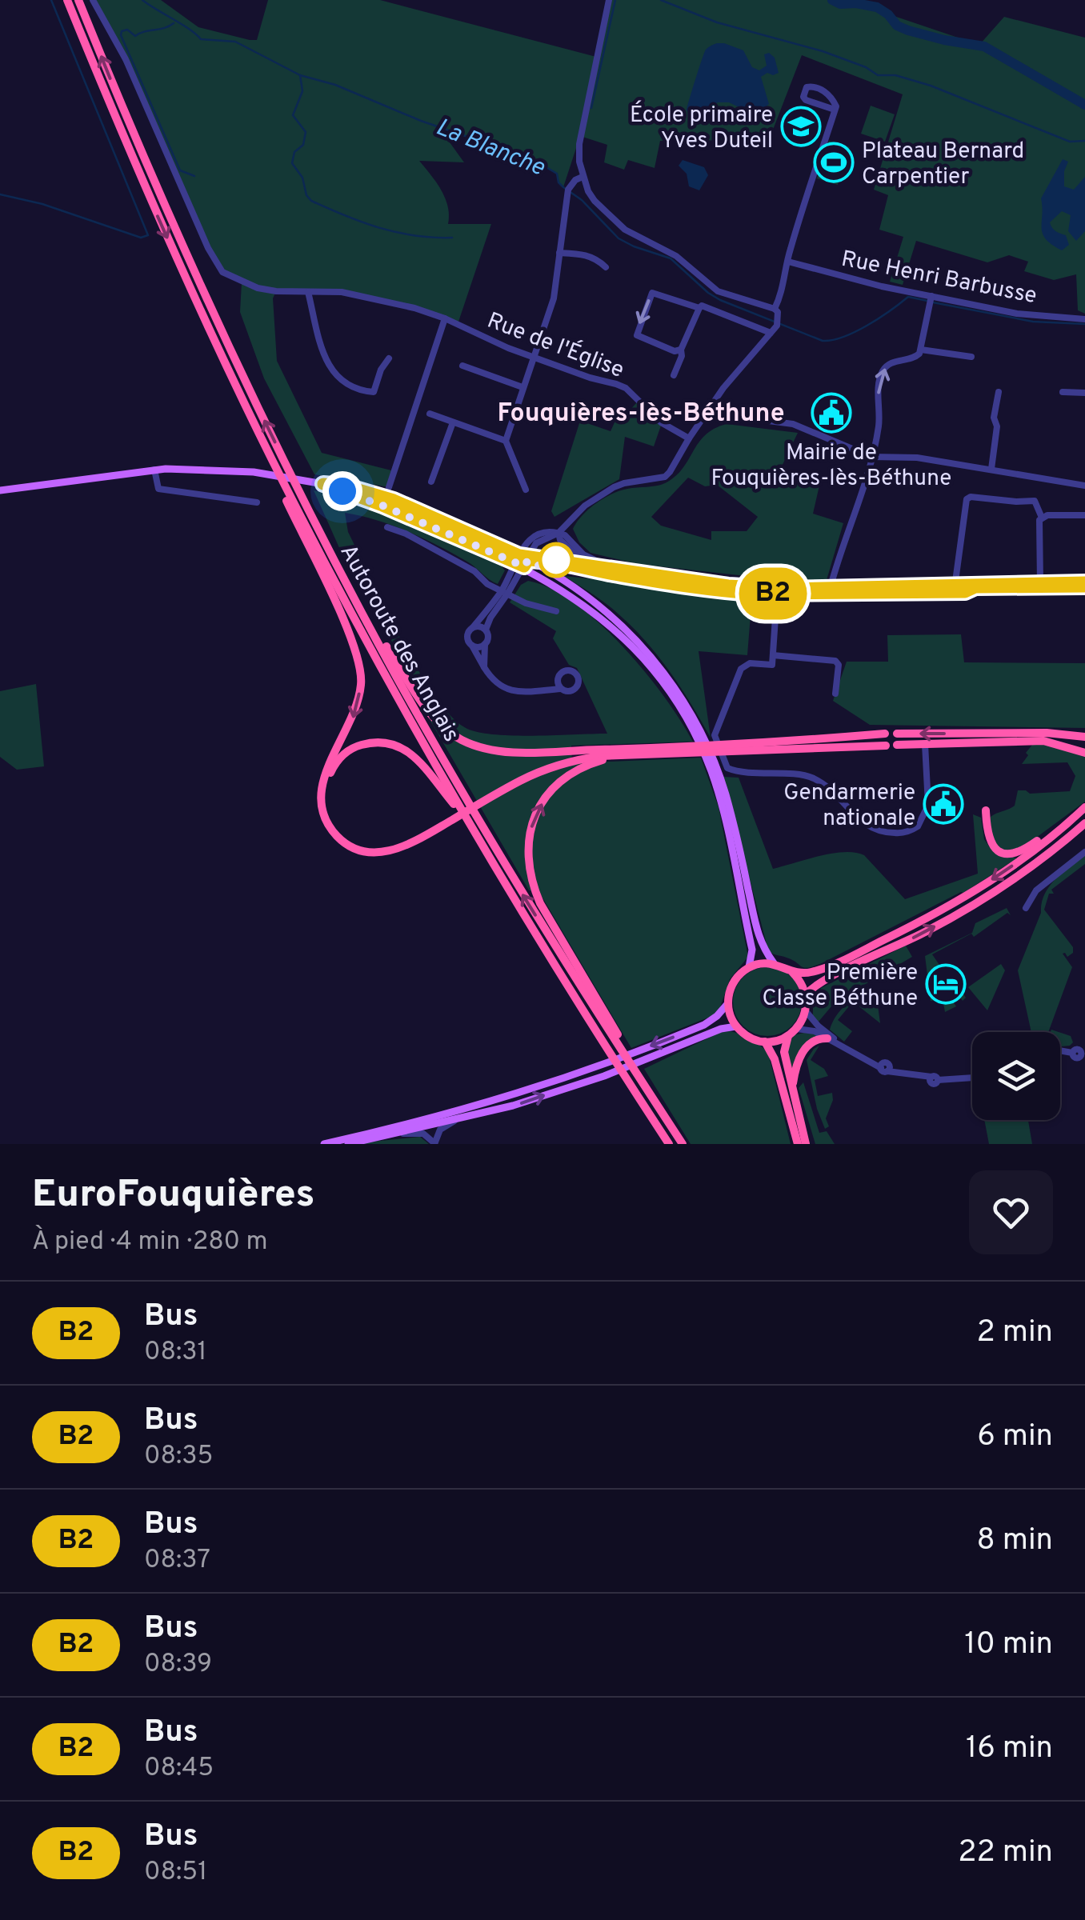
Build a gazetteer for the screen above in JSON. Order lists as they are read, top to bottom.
{
  "streets": {
    "highway": ["Autoroute des Anglais"],
    "street": ["Rue Henri Barbusse", "Rue de l'Église"]
  },
  "districts": ["Fouquières-lès-Béthune"],
  "water": ["La Blanche"],
  "places": {
    "school or university": ["École primaire Yves Duteil"],
    "sports": ["Plateau Bernard Carpentier"],
    "public building": ["Mairie de Fouquières-lès-Béthune", "Gendarmerie nationale"],
    "hotel": ["Première Classe Béthune"]
  },
  "lines": ["bus line B2"],
  "page": {
    "on_map": "B2",
    "heading": ["EuroFouquières", "À pied · 4 min · 280 m"],
    "list": [
      {
        "mark": "B2",
        "name": "Bus",
        "note": "08:31",
        "value": "2 min"
      },
      {
        "mark": "B2",
        "name": "Bus",
        "note": "08:35",
        "value": "6 min"
      },
      {
        "mark": "B2",
        "name": "Bus",
        "note": "08:37",
        "value": "8 min"
      },
      {
        "mark": "B2",
        "name": "Bus",
        "note": "08:39",
        "value": "10 min"
      },
      {
        "mark": "B2",
        "name": "Bus",
        "note": "08:45",
        "value": "16 min"
      },
      {
        "mark": "B2",
        "name": "Bus",
        "note": "08:51",
        "value": "22 min"
      }
    ]
  }
}
